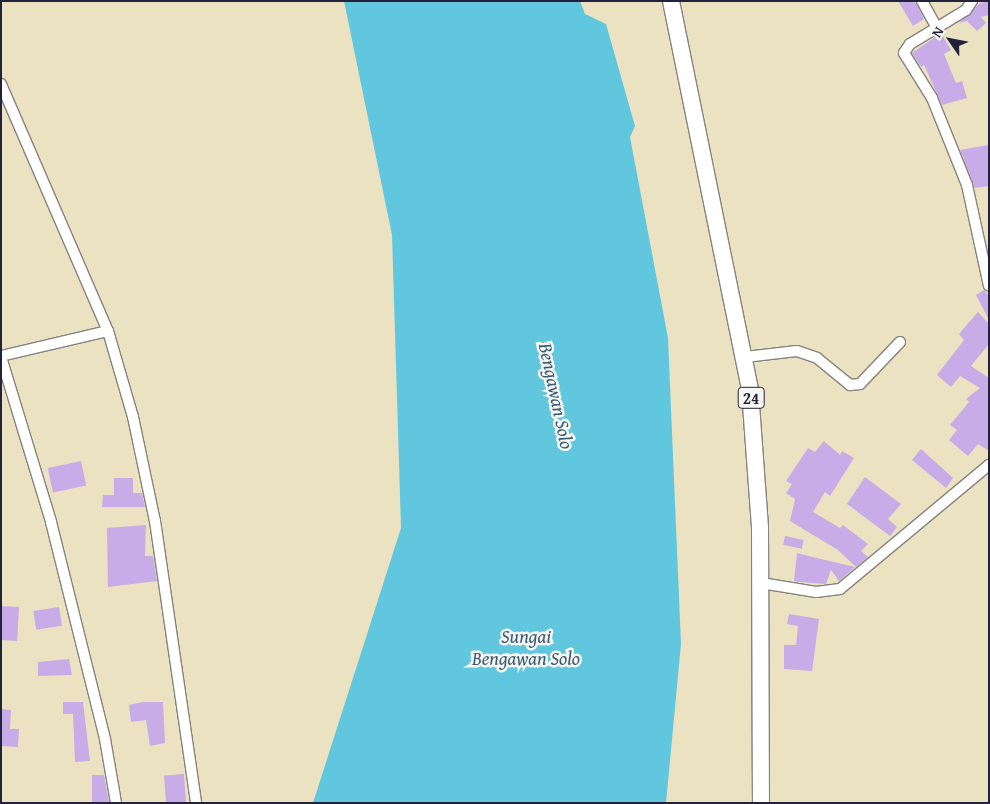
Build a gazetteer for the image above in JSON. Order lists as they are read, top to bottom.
{
  "streets": {
    "highway": ["24"]
  },
  "water": ["Bengawan Solo", "Sungai Bengawan Solo"],
  "north": "top left"
}
